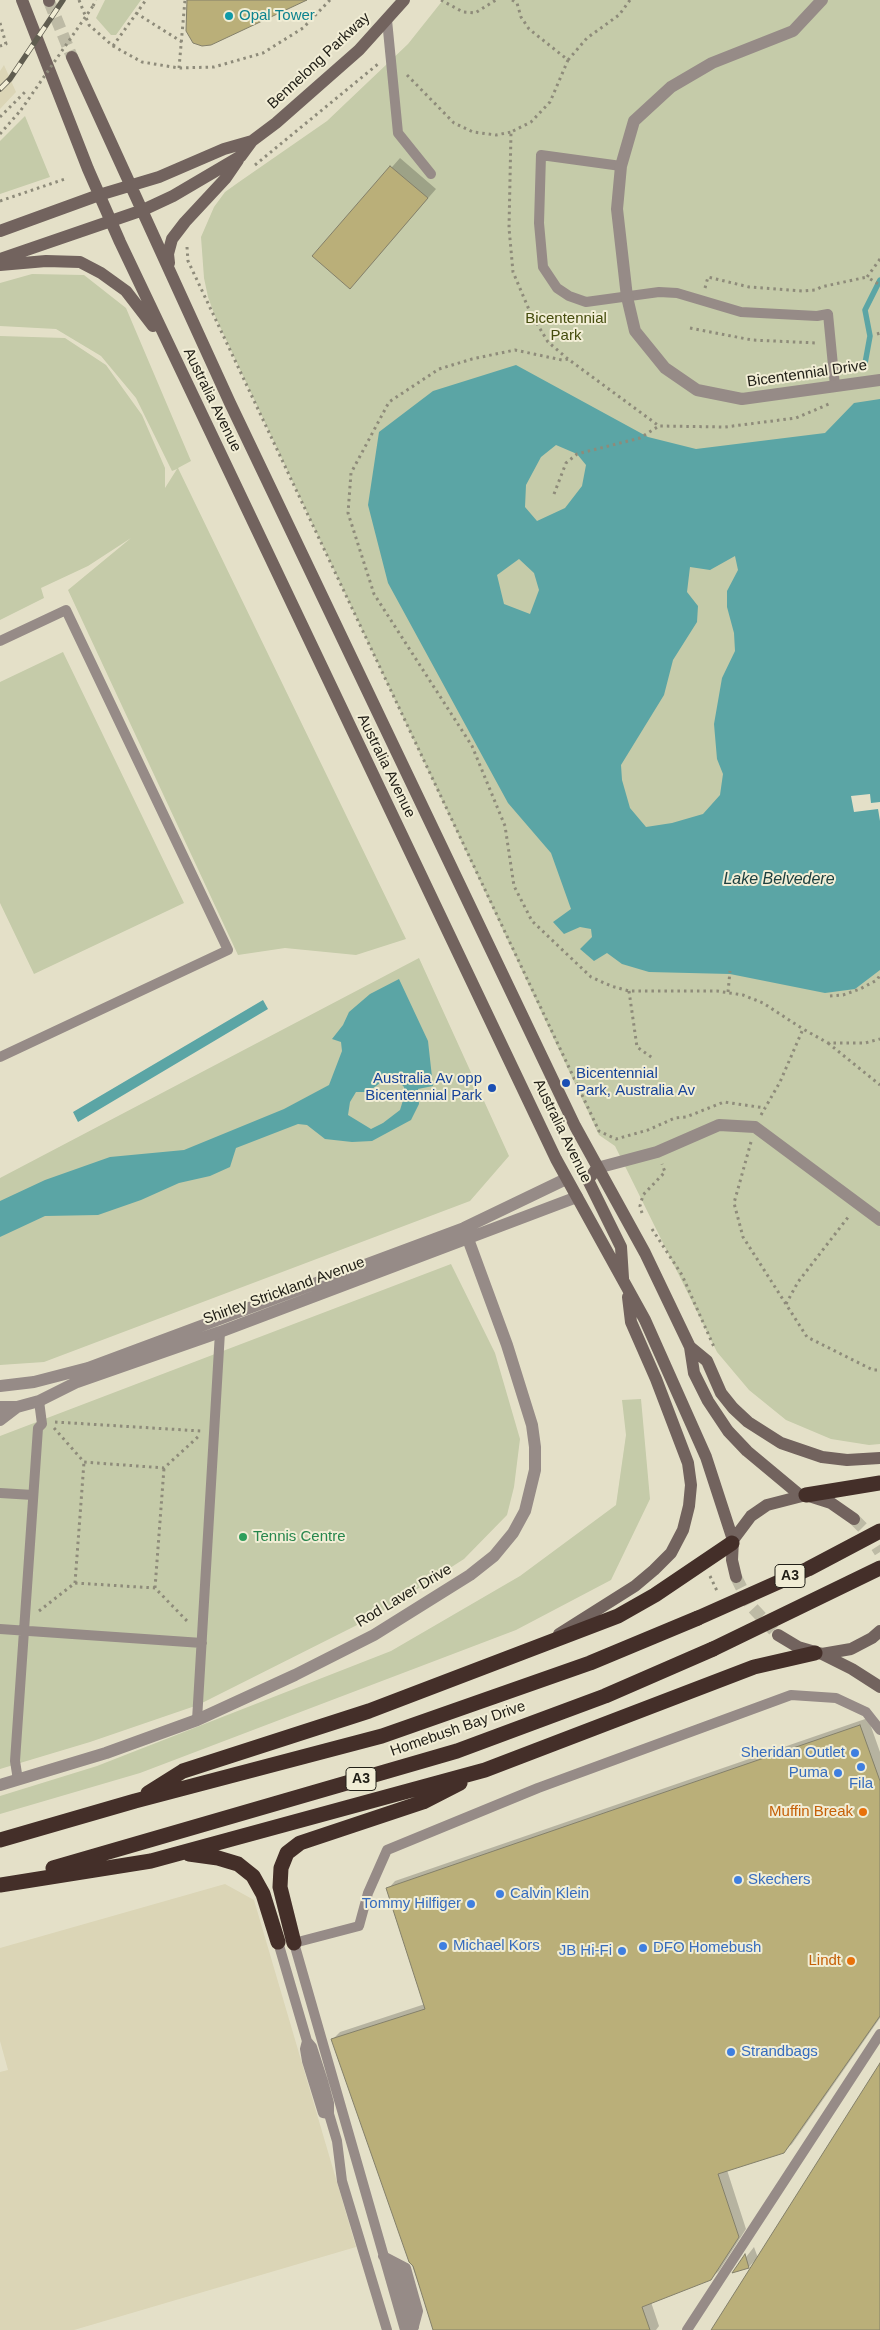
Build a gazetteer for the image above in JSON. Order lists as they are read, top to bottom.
{
  "streets": {
    "highway": ["A3", "Homebush Bay Drive"],
    "main road": ["Bennelong Parkway", "Australia Avenue"],
    "street": ["Bicentennial Drive", "Shirley Strickland Avenue", "Rod Laver Drive"]
  },
  "crossings": [
    ["Bennelong Parkway", "Australia Avenue"],
    ["Australia Avenue", "Shirley Strickland Avenue"],
    ["Shirley Strickland Avenue", "Rod Laver Drive"]
  ],
  "water": ["Lake Belvedere"],
  "parks": ["Bicentennial Park"],
  "places": [
    "Opal Tower",
    "Bicentennial Park, Australia Av",
    "Australia Av opp Bicentennial Park",
    "Tennis Centre",
    "Sheridan Outlet",
    "Fila",
    "Puma",
    "Muffin Break",
    "Skechers",
    "Calvin Klein",
    "Tommy Hilfiger",
    "Michael Kors",
    "DFO Homebush",
    "JB Hi-Fi",
    "Lindt",
    "Strandbags"
  ]
}
